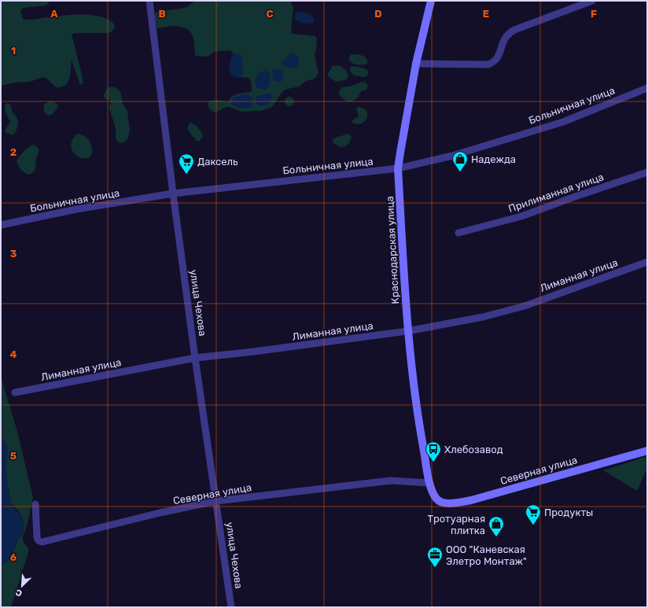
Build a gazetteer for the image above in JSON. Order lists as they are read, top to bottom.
{
  "streets": {
    "street": [
      "Больничная улица",
      "Прилиманная улица",
      "Краснодарская улица",
      "Лиманная улица",
      "улица Чехова",
      "Северная улица"
    ]
  },
  "crossings": [
    ["Больничная улица", "Краснодарская улица"],
    ["Больничная улица", "улица Чехова"],
    ["Краснодарская улица", "Лиманная улица"],
    ["Краснодарская улица", "Северная улица"],
    ["Лиманная улица", "улица Чехова"],
    ["улица Чехова", "Северная улица"]
  ],
  "places": {
    "shop": ["Надежда", "Тротуарная плитка"],
    "supermarket": ["Даксель", "Продукты"],
    "bus stop": ["Хлебозавод"],
    "office": ["ООО \"Каневская Элетро Монтаж\""]
  },
  "north": "bottom left",
  "grid": {
    "columns": [
      "A",
      "B",
      "C",
      "D",
      "E",
      "F"
    ],
    "rows": [
      "1",
      "2",
      "3",
      "4",
      "5",
      "6"
    ]
  }
}
